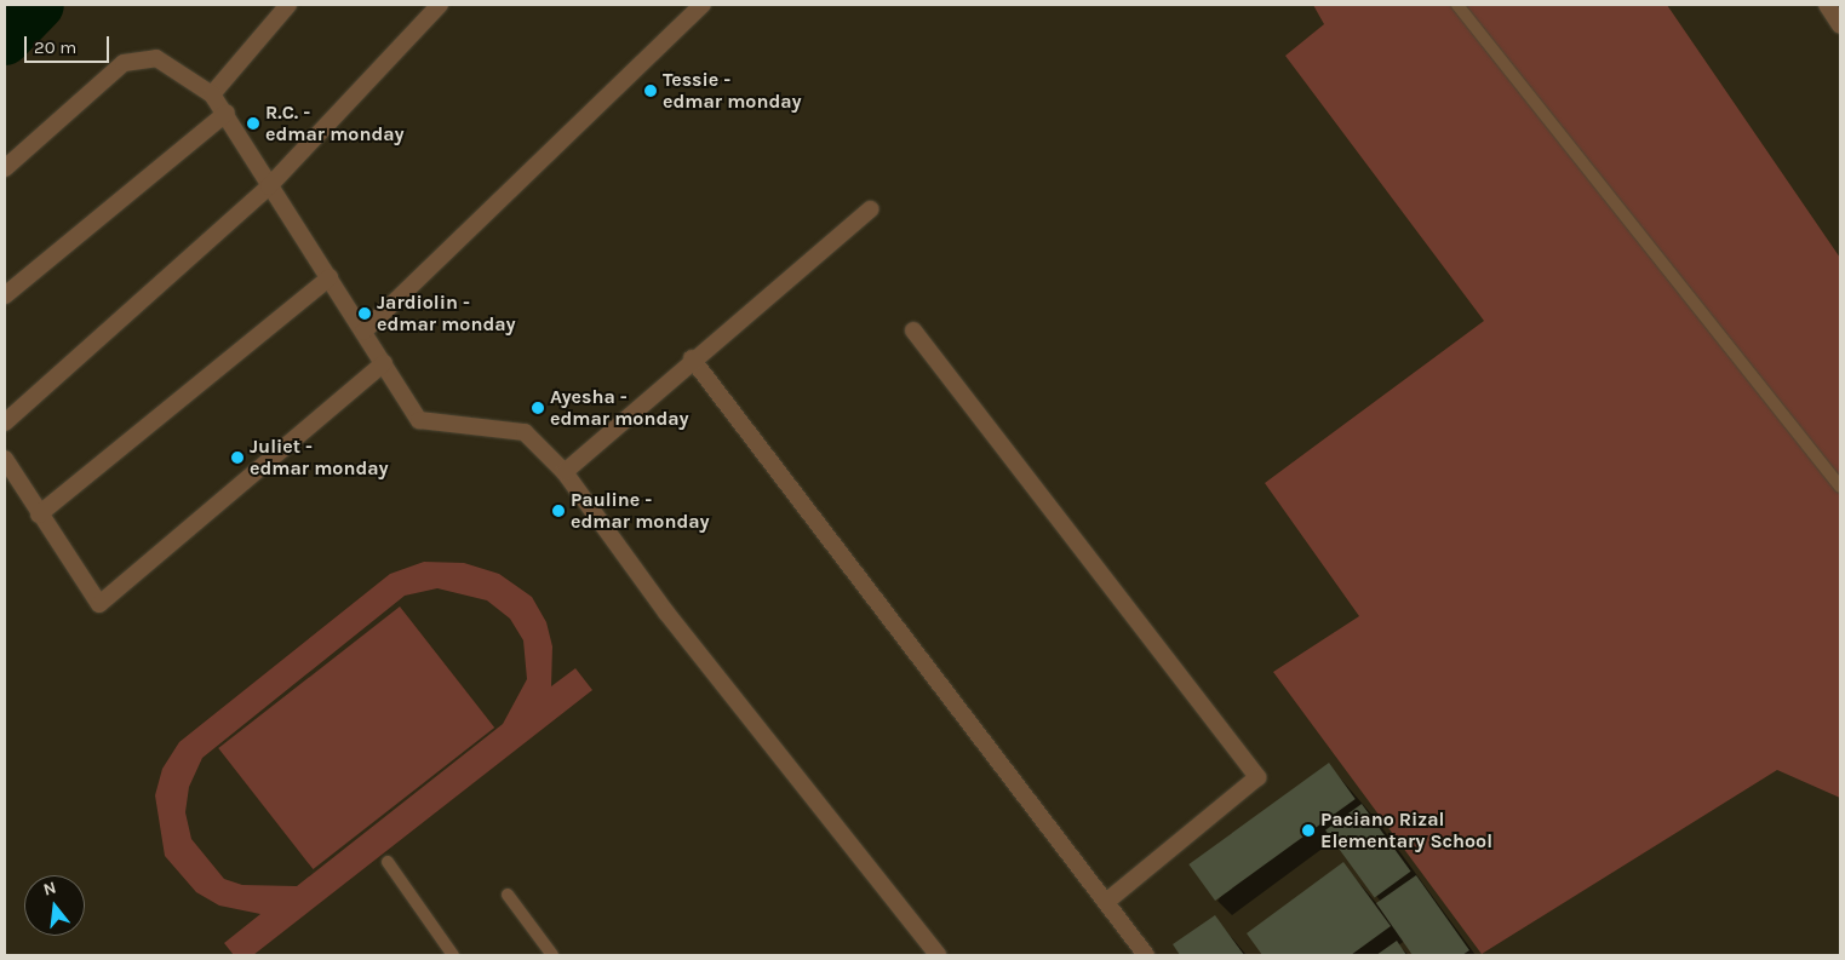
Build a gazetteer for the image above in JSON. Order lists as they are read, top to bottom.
{
  "places": [
    "Tessie - edmar monday",
    "R.C. - edmar monday",
    "Jardiolin - edmar monday",
    "Ayesha - edmar monday",
    "Juliet - edmar monday",
    "Pauline - edmar monday",
    "Paciano Rizal Elementary School"
  ],
  "scale_bar": "20 m",
  "north": "top"
}
